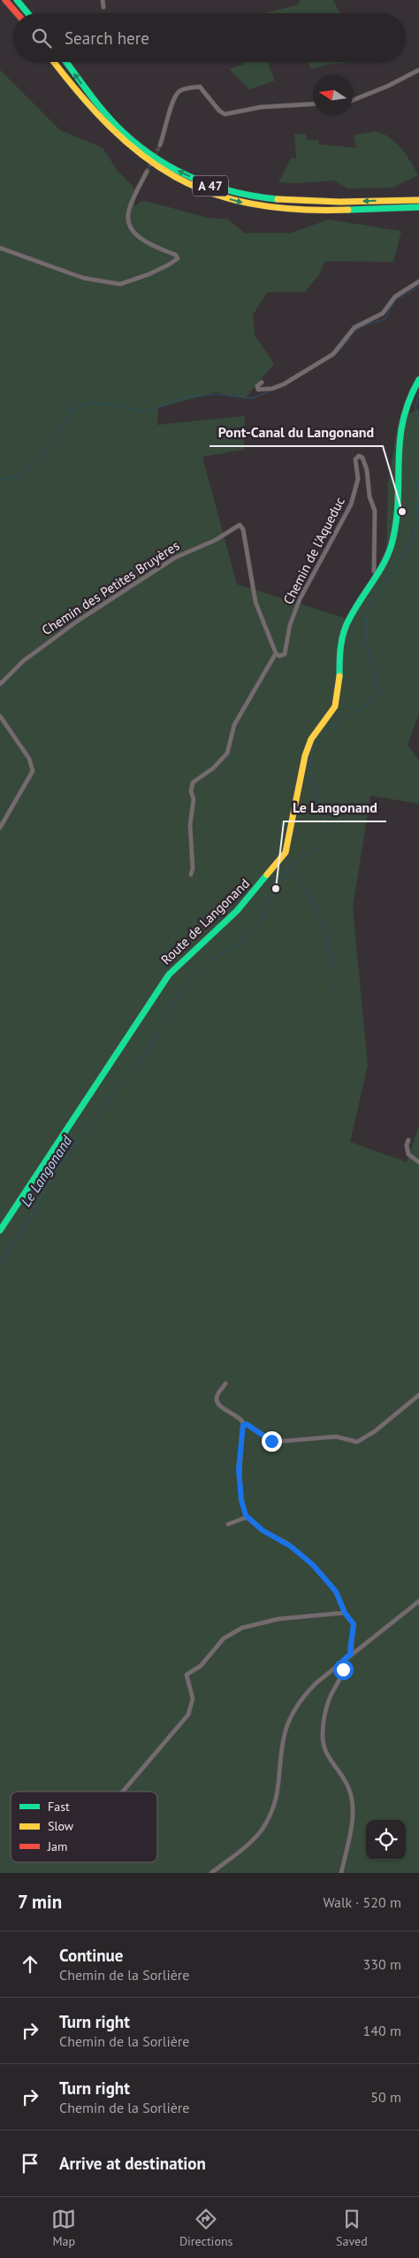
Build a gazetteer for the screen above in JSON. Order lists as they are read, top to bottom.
{
  "streets": {
    "main road": ["A 47", "Route de Langonand"],
    "street": ["Chemin de l'Aqueduc", "Chemin des Petites Bruyères"]
  },
  "crossings": [
    ["Chemin de l'Aqueduc", "Chemin des Petites Bruyères"],
    ["Chemin de l'Aqueduc", "Route de Langonand"]
  ],
  "water": ["Le Langonand"],
  "places": ["Pont-Canal du Langonand", "Le Langonand"],
  "legend": ["Fast", "Slow", "Jam"],
  "north": "left",
  "page": {
    "search": "Search here",
    "heading": ["7 min", "Walk · 520 m"],
    "list": [
      ["Continue", "Chemin de la Sorlière", "330 m"],
      ["Turn right", "Chemin de la Sorlière", "140 m"],
      ["Turn right", "Chemin de la Sorlière", "50 m"],
      "Arrive at destination"
    ],
    "nav": ["Map", "Directions", "Saved"]
  }
}
